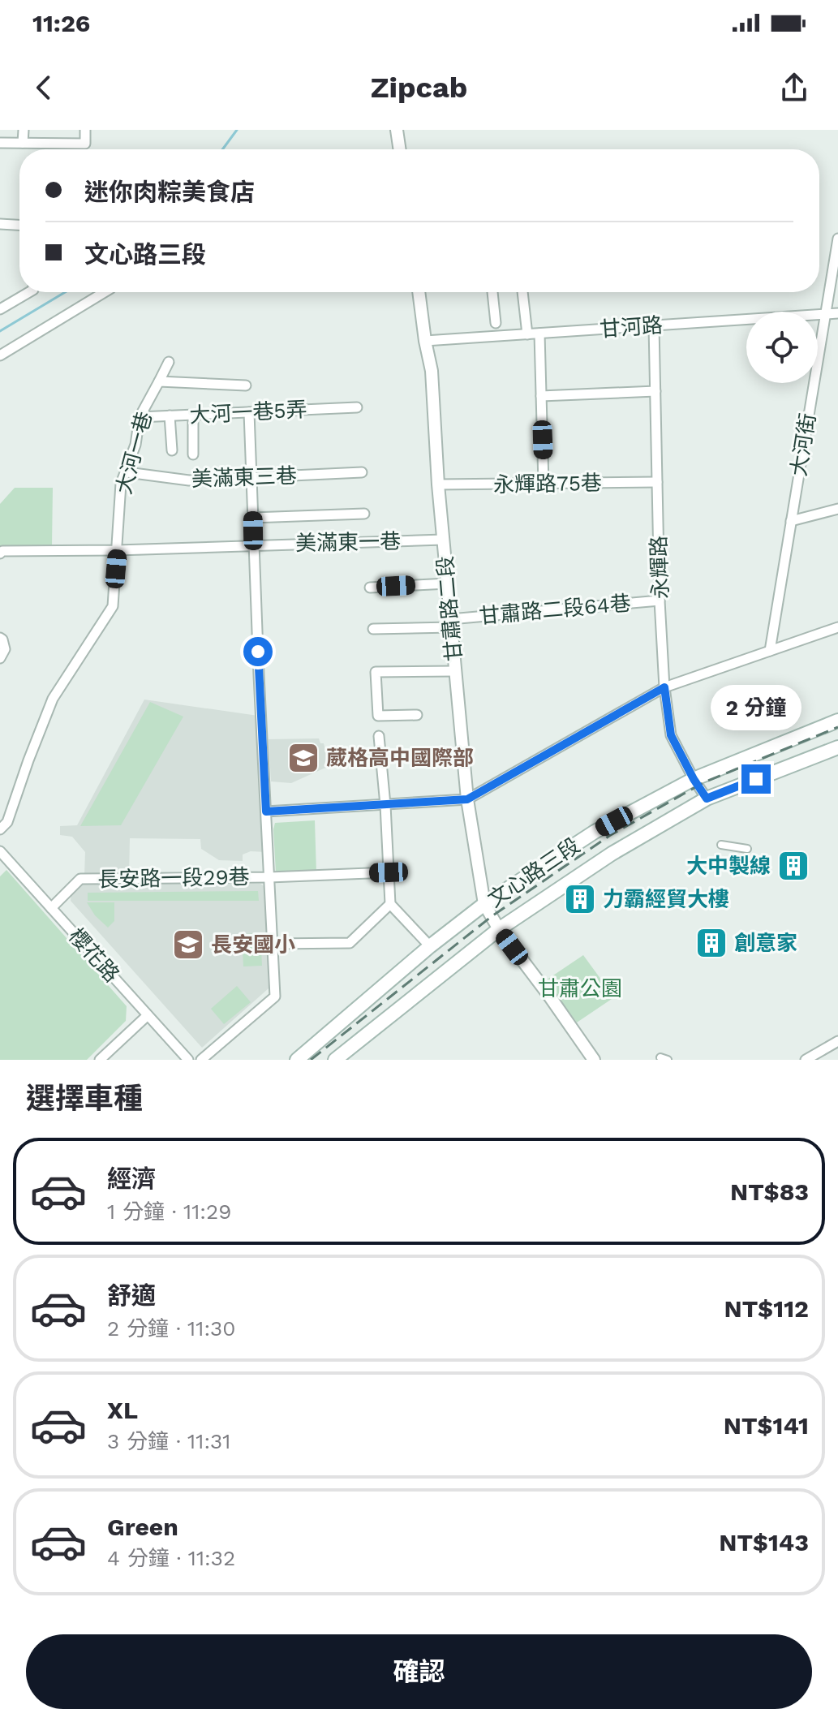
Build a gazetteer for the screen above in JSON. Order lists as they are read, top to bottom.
{
  "streets": {
    "main road": ["文心路三段"],
    "street": [
      "甘河路",
      "大河一巷5弄",
      "大河街",
      "大河一巷",
      "美滿東三巷",
      "永輝路75巷",
      "美滿東一巷",
      "永輝路",
      "甘肅路二段",
      "甘肅路二段64巷",
      "長安路一段29巷",
      "櫻花路"
    ]
  },
  "crossings": [
    ["甘河路", "大河街"],
    ["甘河路", "永輝路"],
    ["甘河路", "甘肅路二段"],
    ["大河一巷5弄", "大河一巷"],
    ["大河一巷", "美滿東三巷"],
    ["大河一巷", "美滿東一巷"],
    ["永輝路75巷", "永輝路"],
    ["永輝路75巷", "甘肅路二段"],
    ["美滿東一巷", "甘肅路二段"],
    ["永輝路", "甘肅路二段64巷"],
    ["永輝路", "文心路三段"],
    ["甘肅路二段", "甘肅路二段64巷"],
    ["甘肅路二段", "文心路三段"],
    ["長安路一段29巷", "櫻花路"]
  ],
  "parks": ["甘肅公園"],
  "places": {
    "school or university": ["葳格高中國際部", "長安國小"],
    "building": ["大中製線", "力霸經貿大樓", "創意家"]
  },
  "page": {
    "status": "11:26",
    "header": "Zipcab",
    "banner": ["迷你肉粽美食店", "文心路三段"],
    "bubble": "2 分鐘",
    "heading": "選擇車種",
    "list": [
      {
        "name": "經濟",
        "note": "1 分鐘 · 11:29",
        "value": "NT$83"
      },
      {
        "name": "舒適",
        "note": "2 分鐘 · 11:30",
        "value": "NT$112"
      },
      {
        "name": "XL",
        "note": "3 分鐘 · 11:31",
        "value": "NT$141"
      },
      {
        "name": "Green",
        "note": "4 分鐘 · 11:32",
        "value": "NT$143"
      }
    ],
    "buttons": "確認"
  }
}
